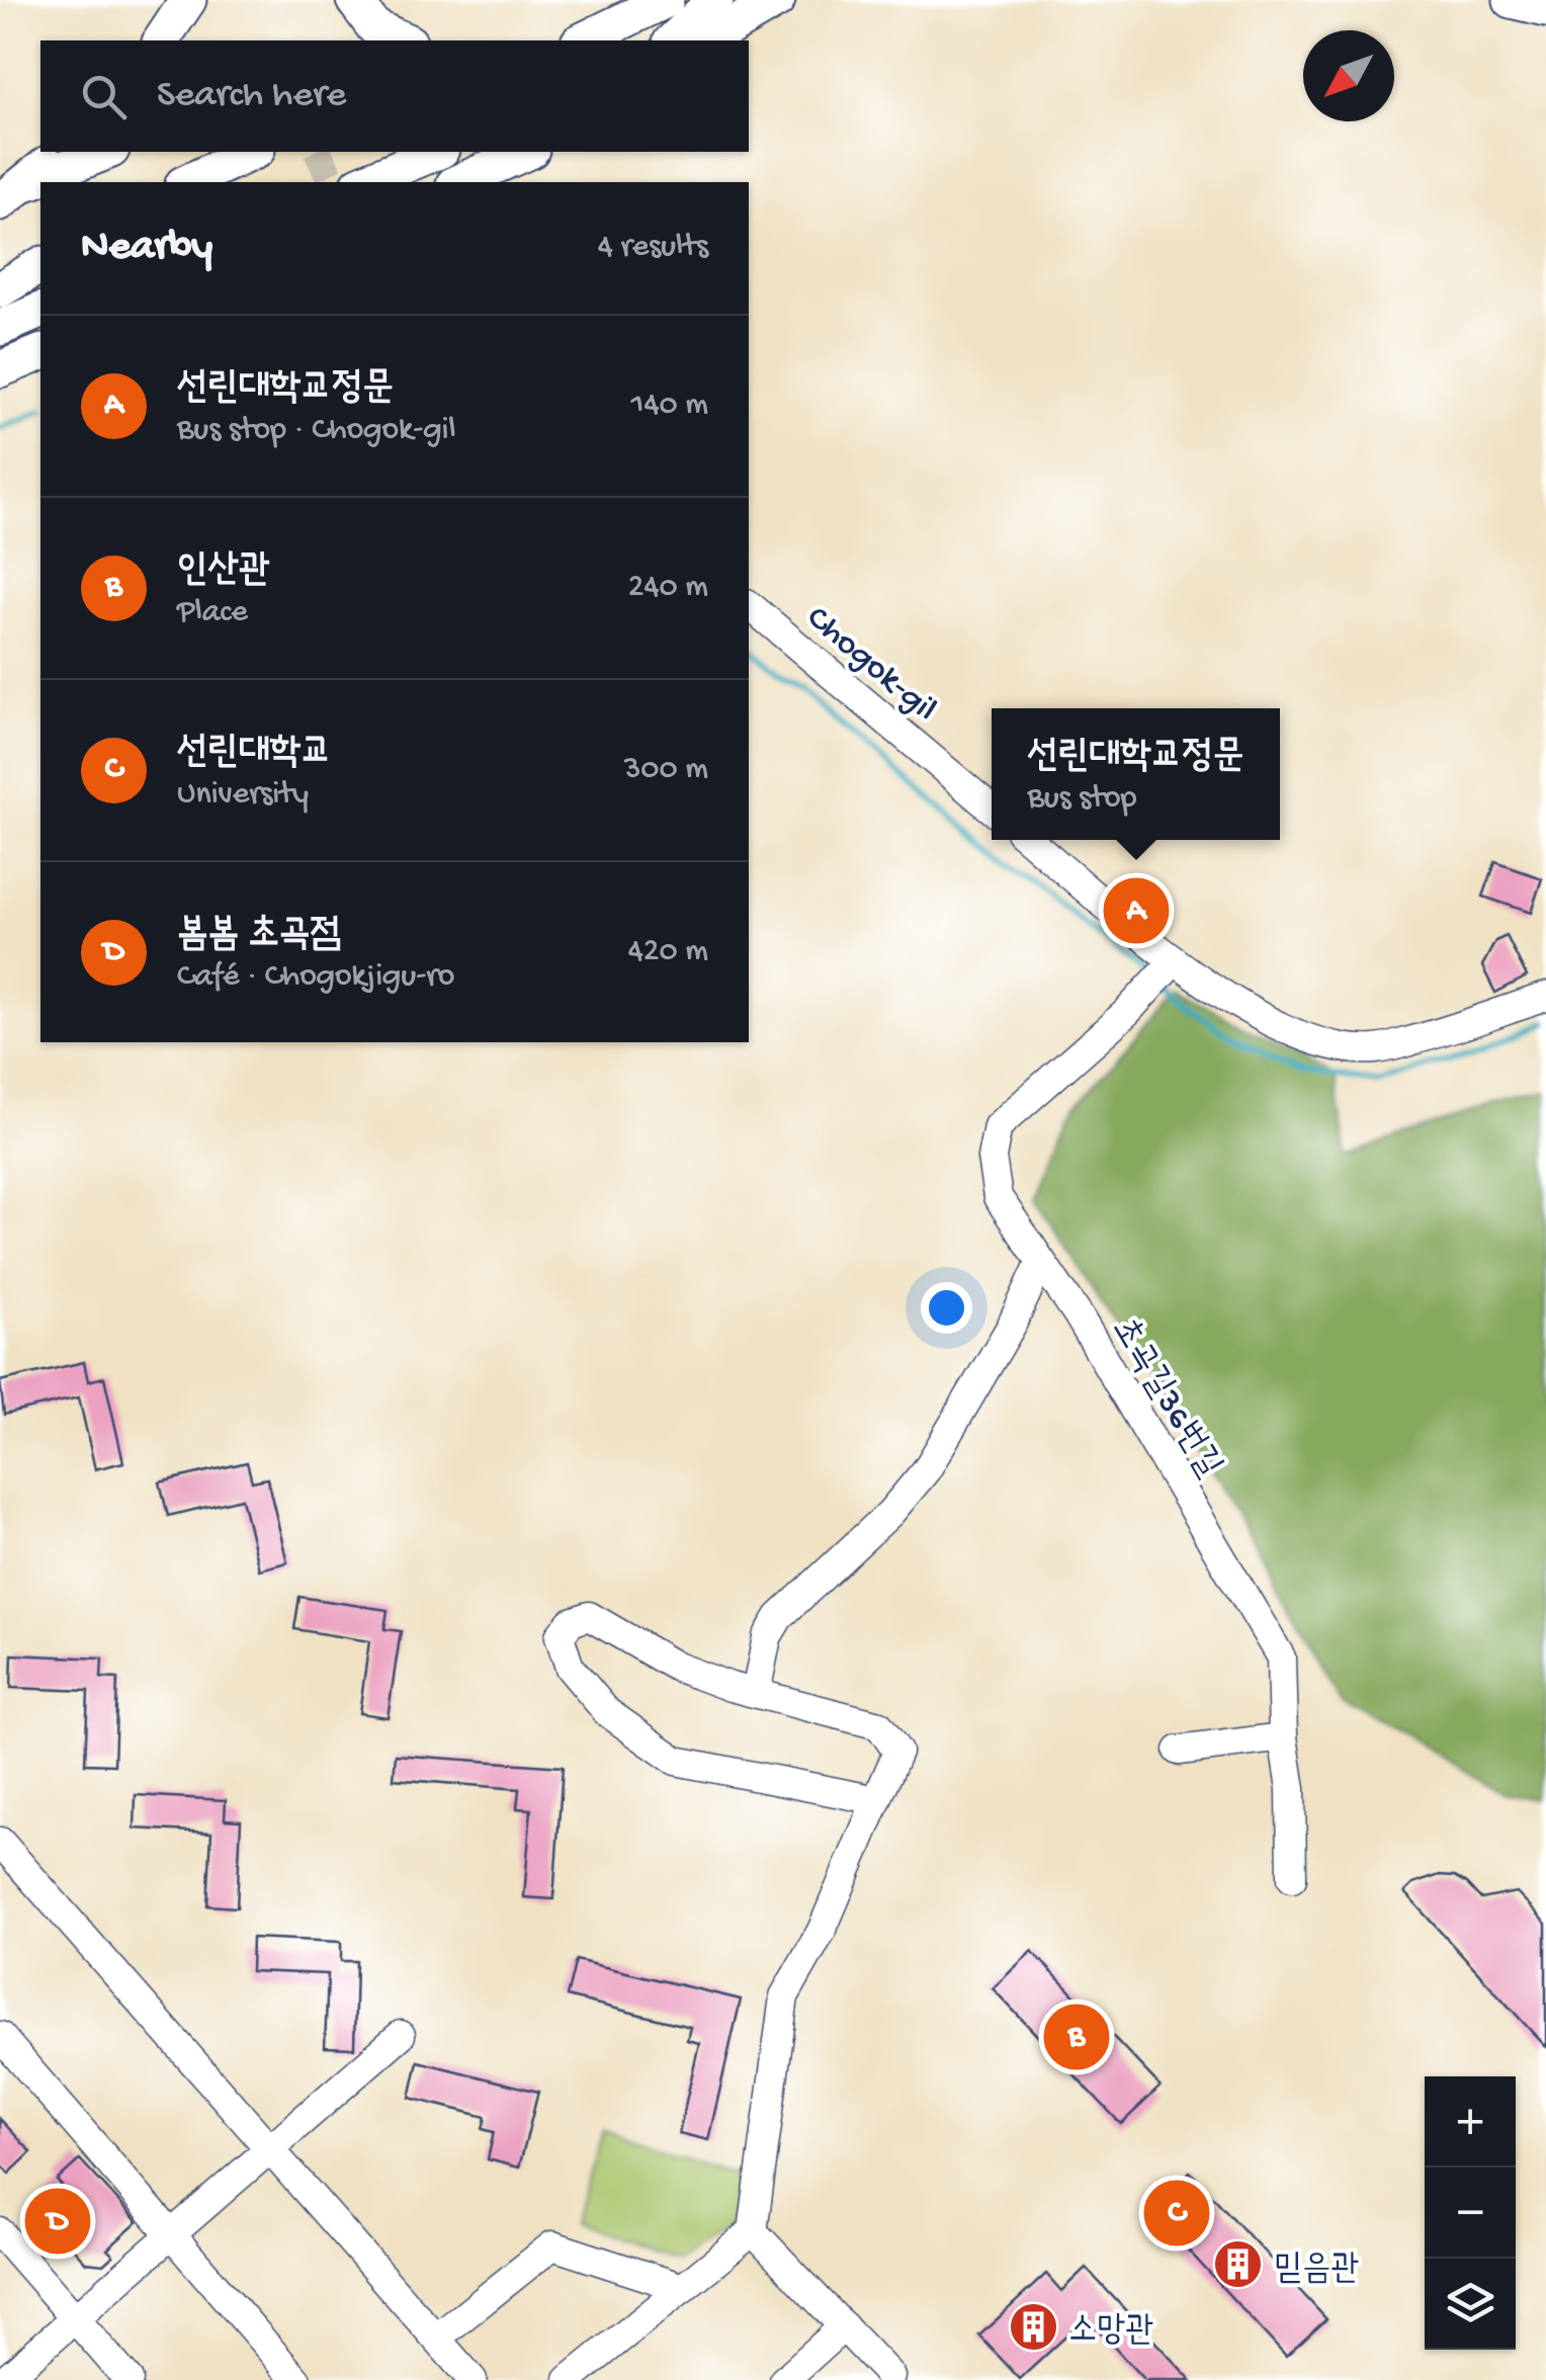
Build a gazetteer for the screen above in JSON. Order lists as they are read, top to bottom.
{
  "streets": {
    "street": ["Chogok-gil", "초곡길36번길"]
  },
  "places": {
    "building": ["믿음관", "소망관"]
  },
  "north": "bottom left",
  "page": {
    "search": "Search here",
    "heading": ["Nearby", "4 results"],
    "list": [
      {
        "mark": "A",
        "name": "선린대학교정문",
        "note": "Bus stop · Chogok-gil",
        "value": "140 m"
      },
      {
        "mark": "B",
        "name": "인산관",
        "note": "Place",
        "value": "240 m"
      },
      {
        "mark": "C",
        "name": "선린대학교",
        "note": "University",
        "value": "300 m"
      },
      {
        "mark": "D",
        "name": "봄봄 초곡점",
        "note": "Café · Chogokjigu-ro",
        "value": "420 m"
      }
    ],
    "popup": ["선린대학교정문", "Bus stop"],
    "pins": [
      "A",
      "B",
      "C",
      "D"
    ],
    "map_buttons": ["+", "−"]
  }
}
